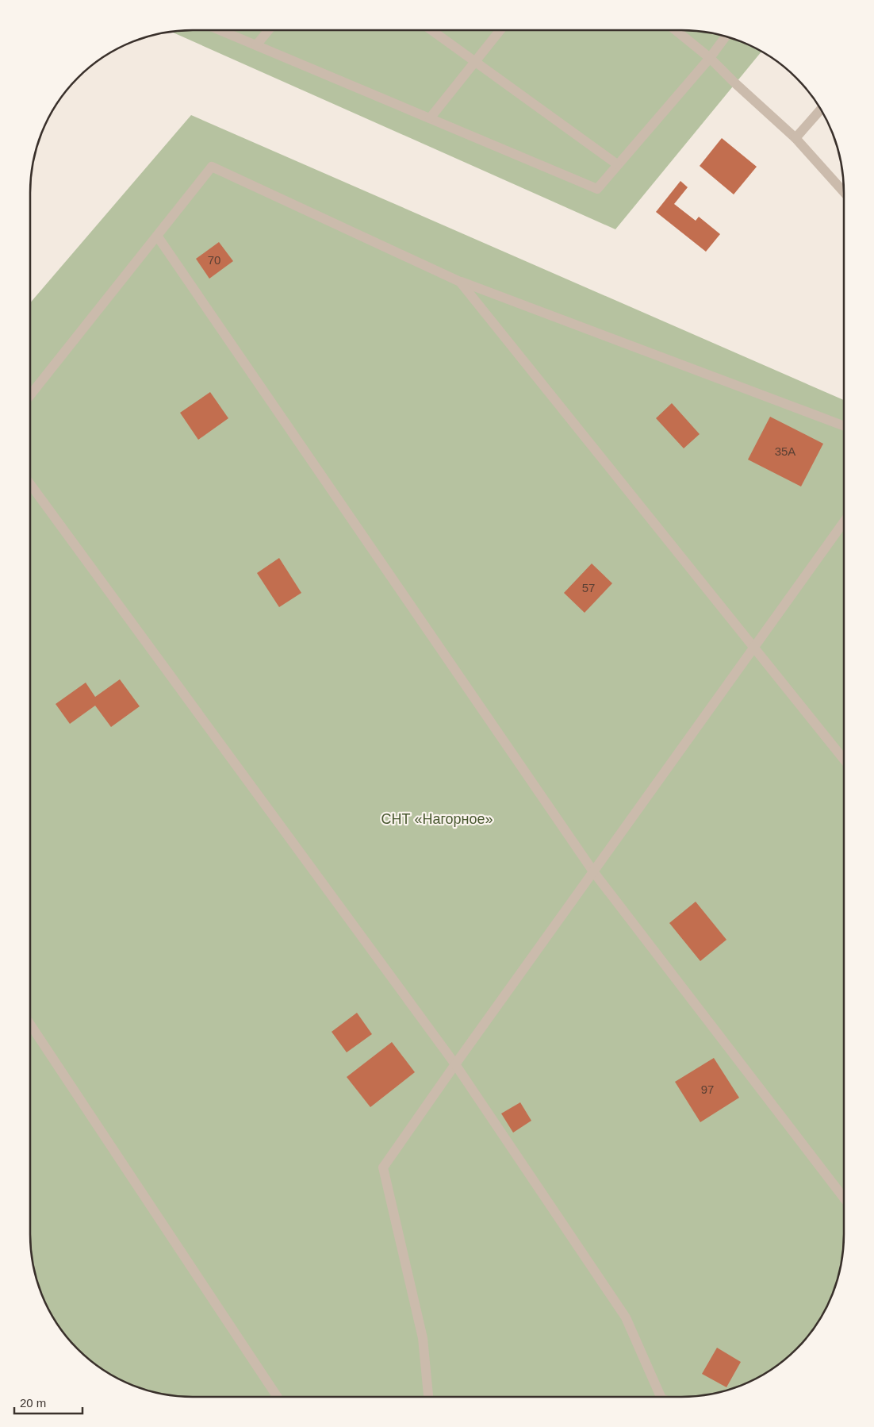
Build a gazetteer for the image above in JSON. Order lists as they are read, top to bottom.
{
  "parks": ["СНТ «Нагорное»"],
  "house_numbers": [
    "70",
    "35А",
    "57",
    "97"
  ],
  "scale_bar": "20 m"
}
